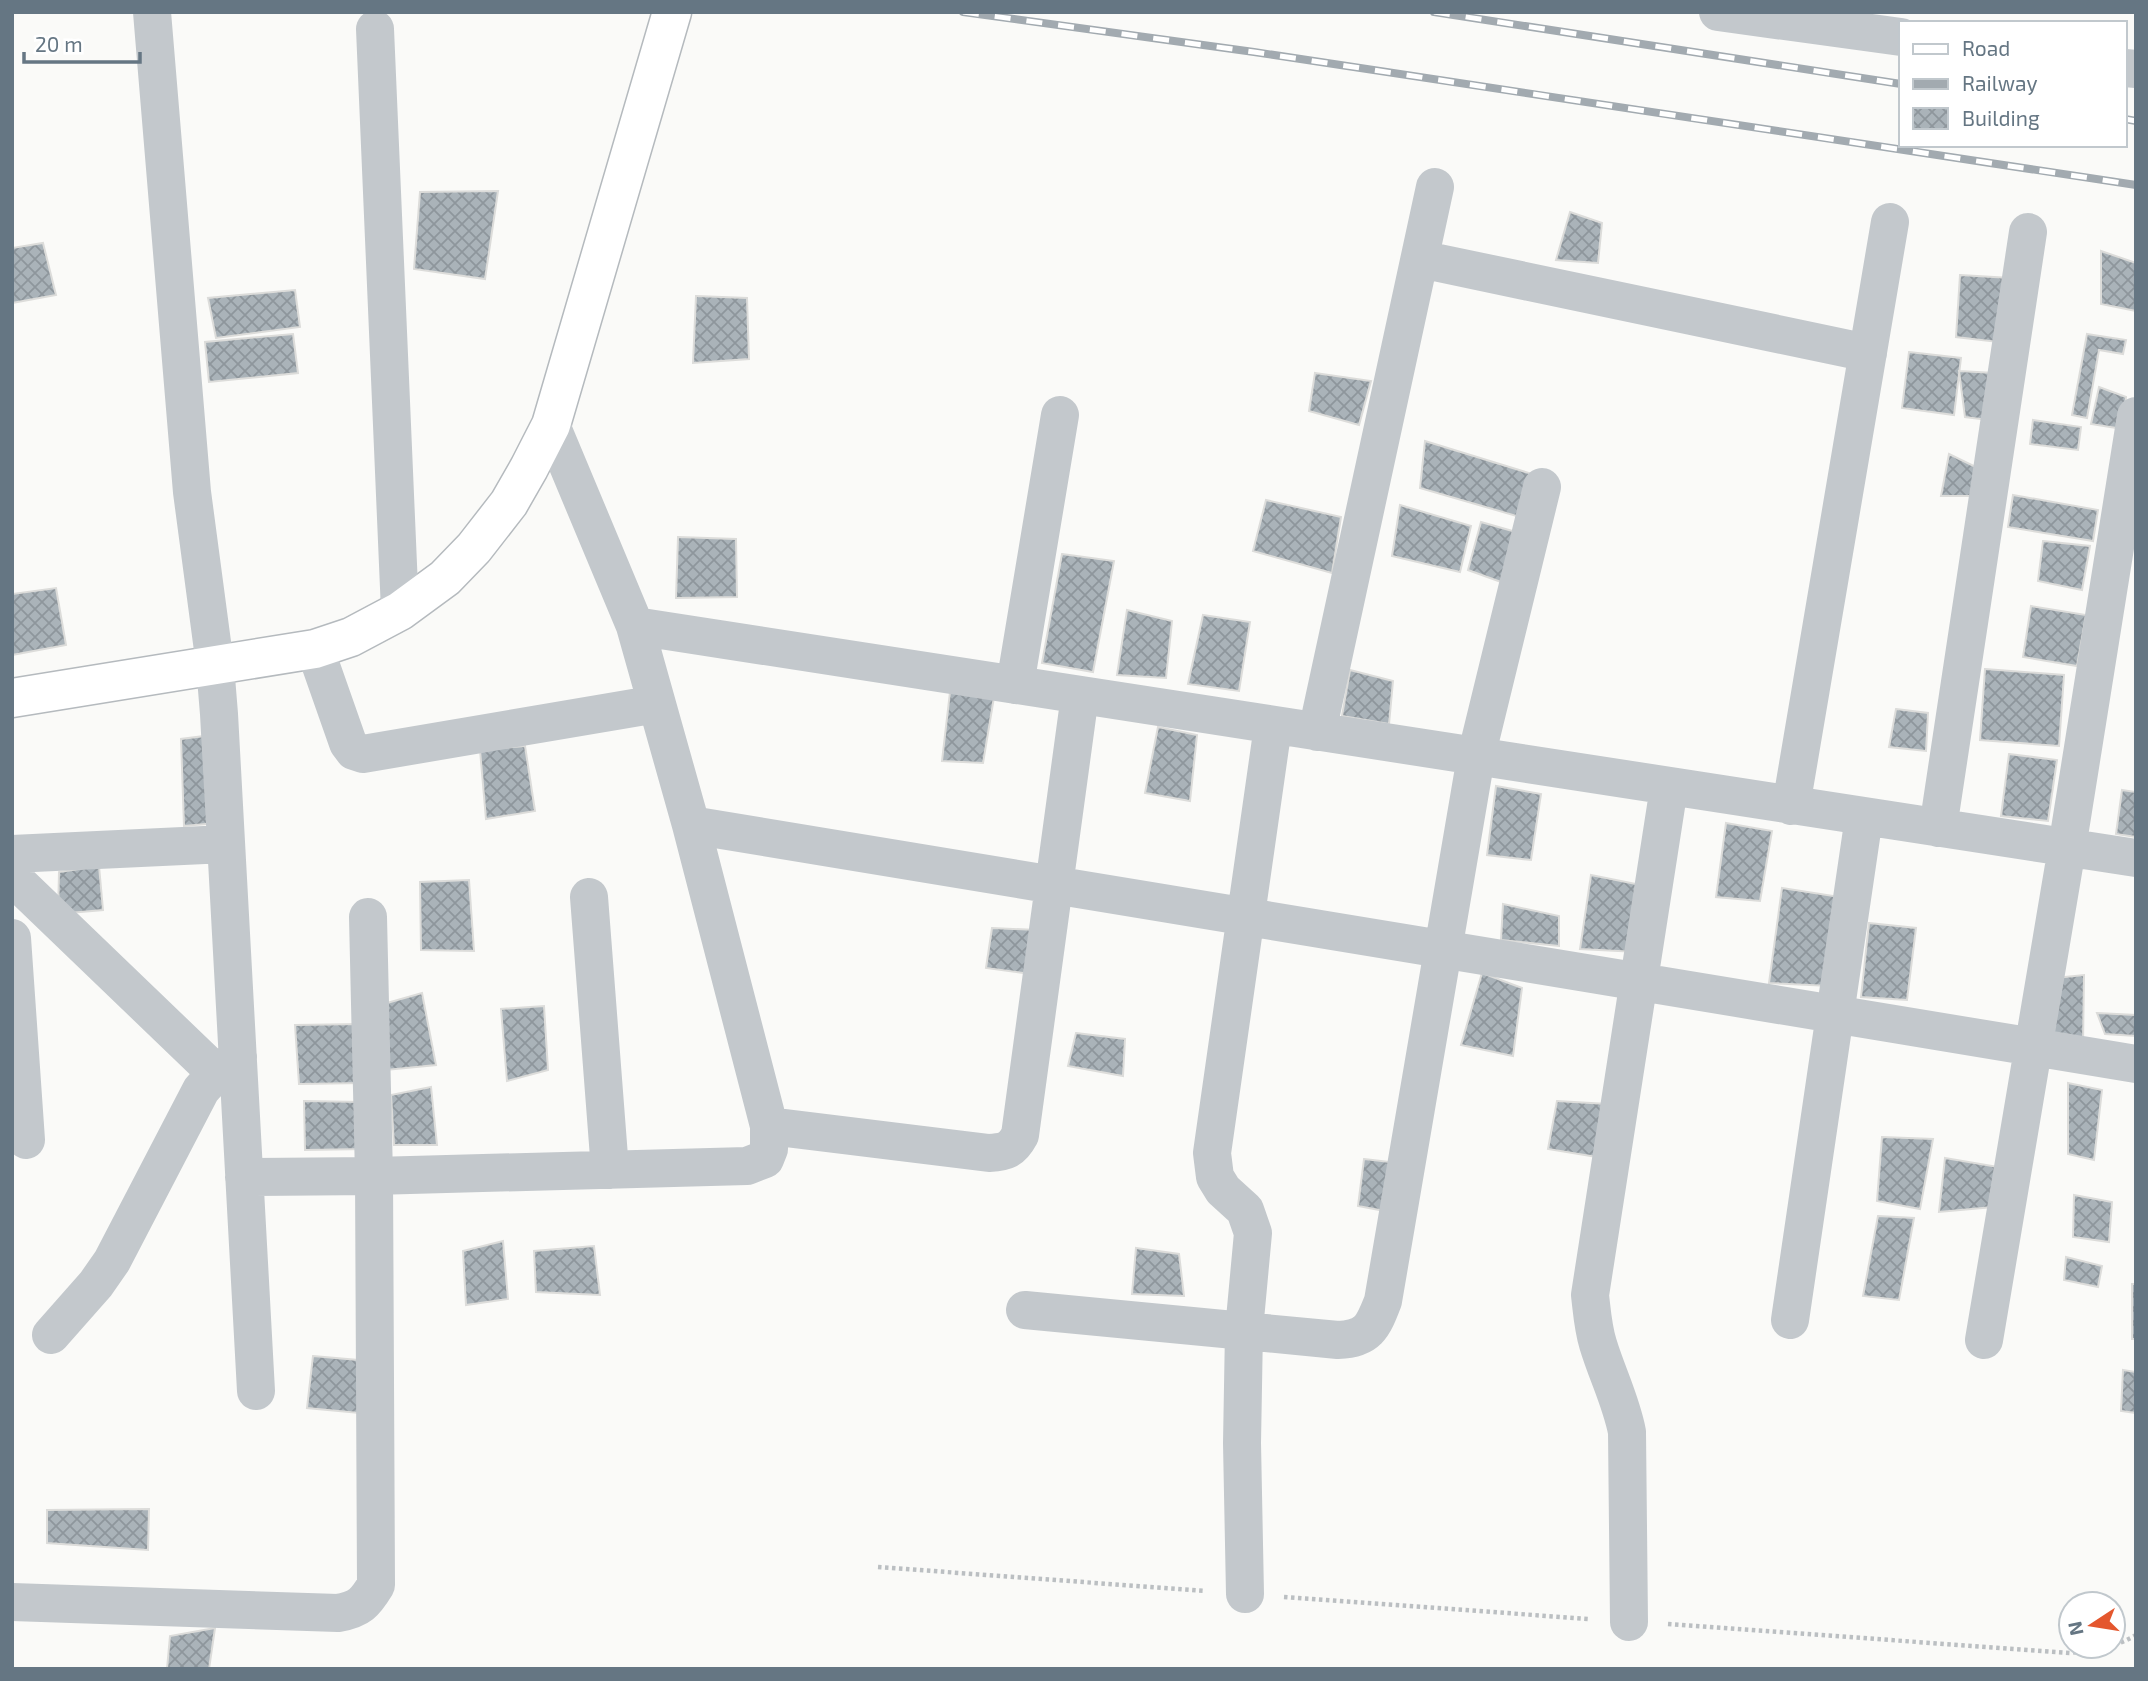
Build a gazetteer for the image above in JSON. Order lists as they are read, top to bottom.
{
  "legend": ["Road", "Railway", "Building"],
  "scale_bar": "20 m",
  "north": "left"
}
